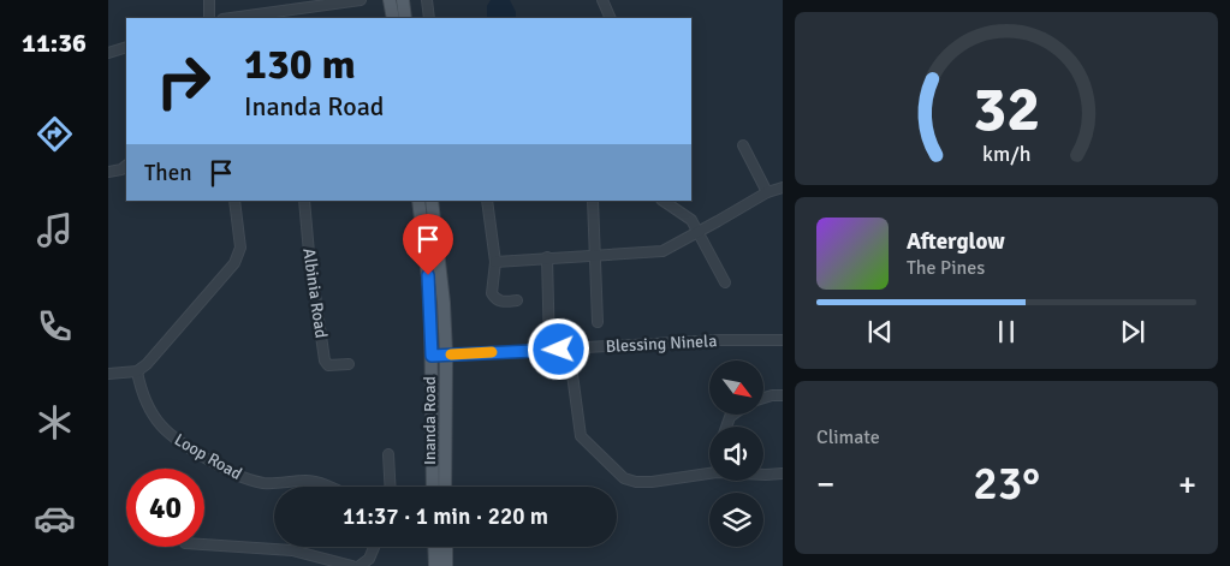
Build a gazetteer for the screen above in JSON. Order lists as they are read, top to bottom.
{
  "streets": {
    "main road": ["Inanda Road"],
    "street": ["Albinia Road", "Blessing Ninela", "Loop Road"]
  },
  "crossings": [
    ["Blessing Ninela", "Inanda Road"]
  ],
  "north": "bottom right",
  "page": {
    "tabs": "11:36",
    "turn": ["130 m", "Inanda Road"],
    "then": "Then",
    "song": ["Afterglow", "The Pines"],
    "tile": "Climate",
    "heat": ["−", "23°", "+"],
    "limit": "40",
    "trip": "11:37 · 1 min · 220 m",
    "gauge": ["32", "km/h"]
  }
}
